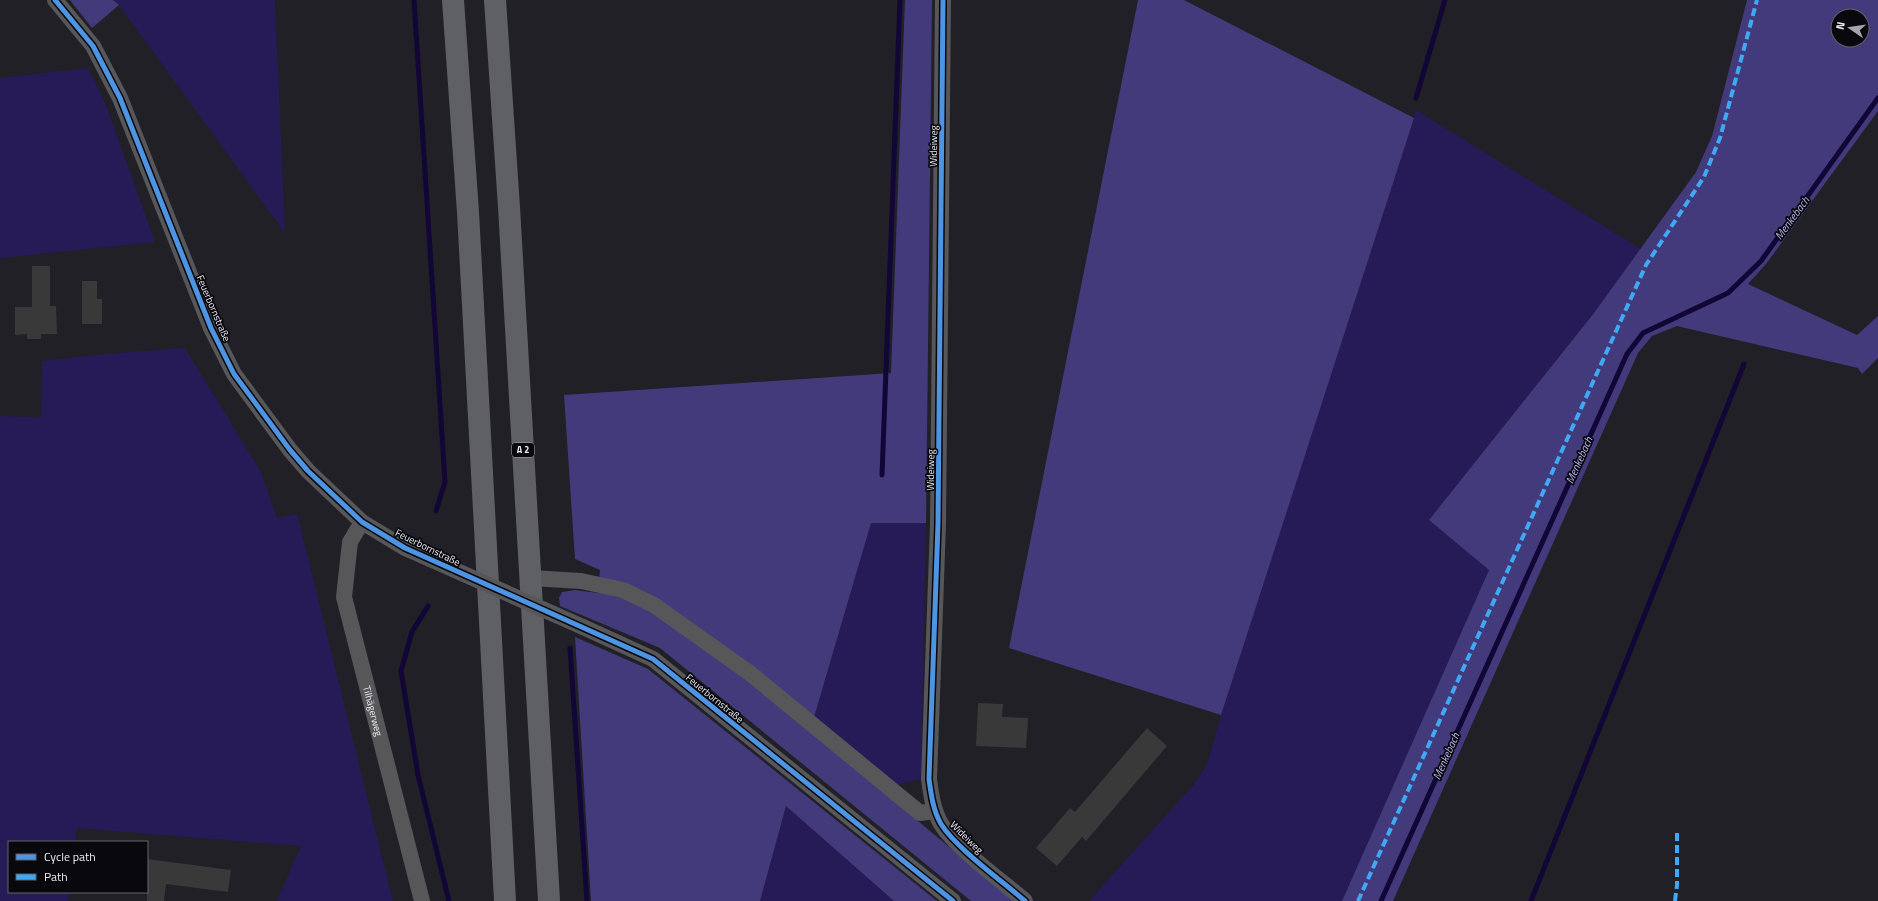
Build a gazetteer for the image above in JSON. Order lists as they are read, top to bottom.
{
  "streets": {
    "highway": ["A 2"],
    "street": ["Wideiweg", "Feuerbornstraße", "Tilhägerweg"]
  },
  "crossings": [
    ["Feuerbornstraße", "Tilhägerweg"]
  ],
  "water": ["Menkebach"],
  "legend": ["Cycle path", "Path"],
  "north": "left"
}
